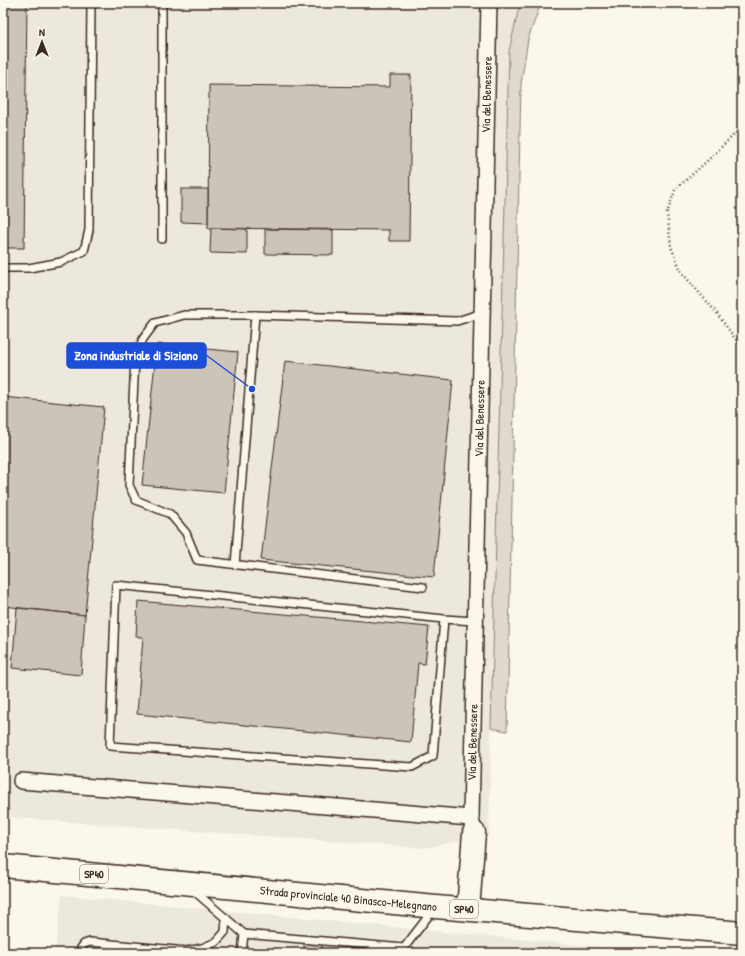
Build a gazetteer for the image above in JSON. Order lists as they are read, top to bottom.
{
  "streets": {
    "main road": ["SP40", "Strada provinciale 40 Binasco-Melegnano"],
    "street": ["Via del Benessere"]
  },
  "places": ["Zona industriale di Siziano"],
  "north": "top"
}
